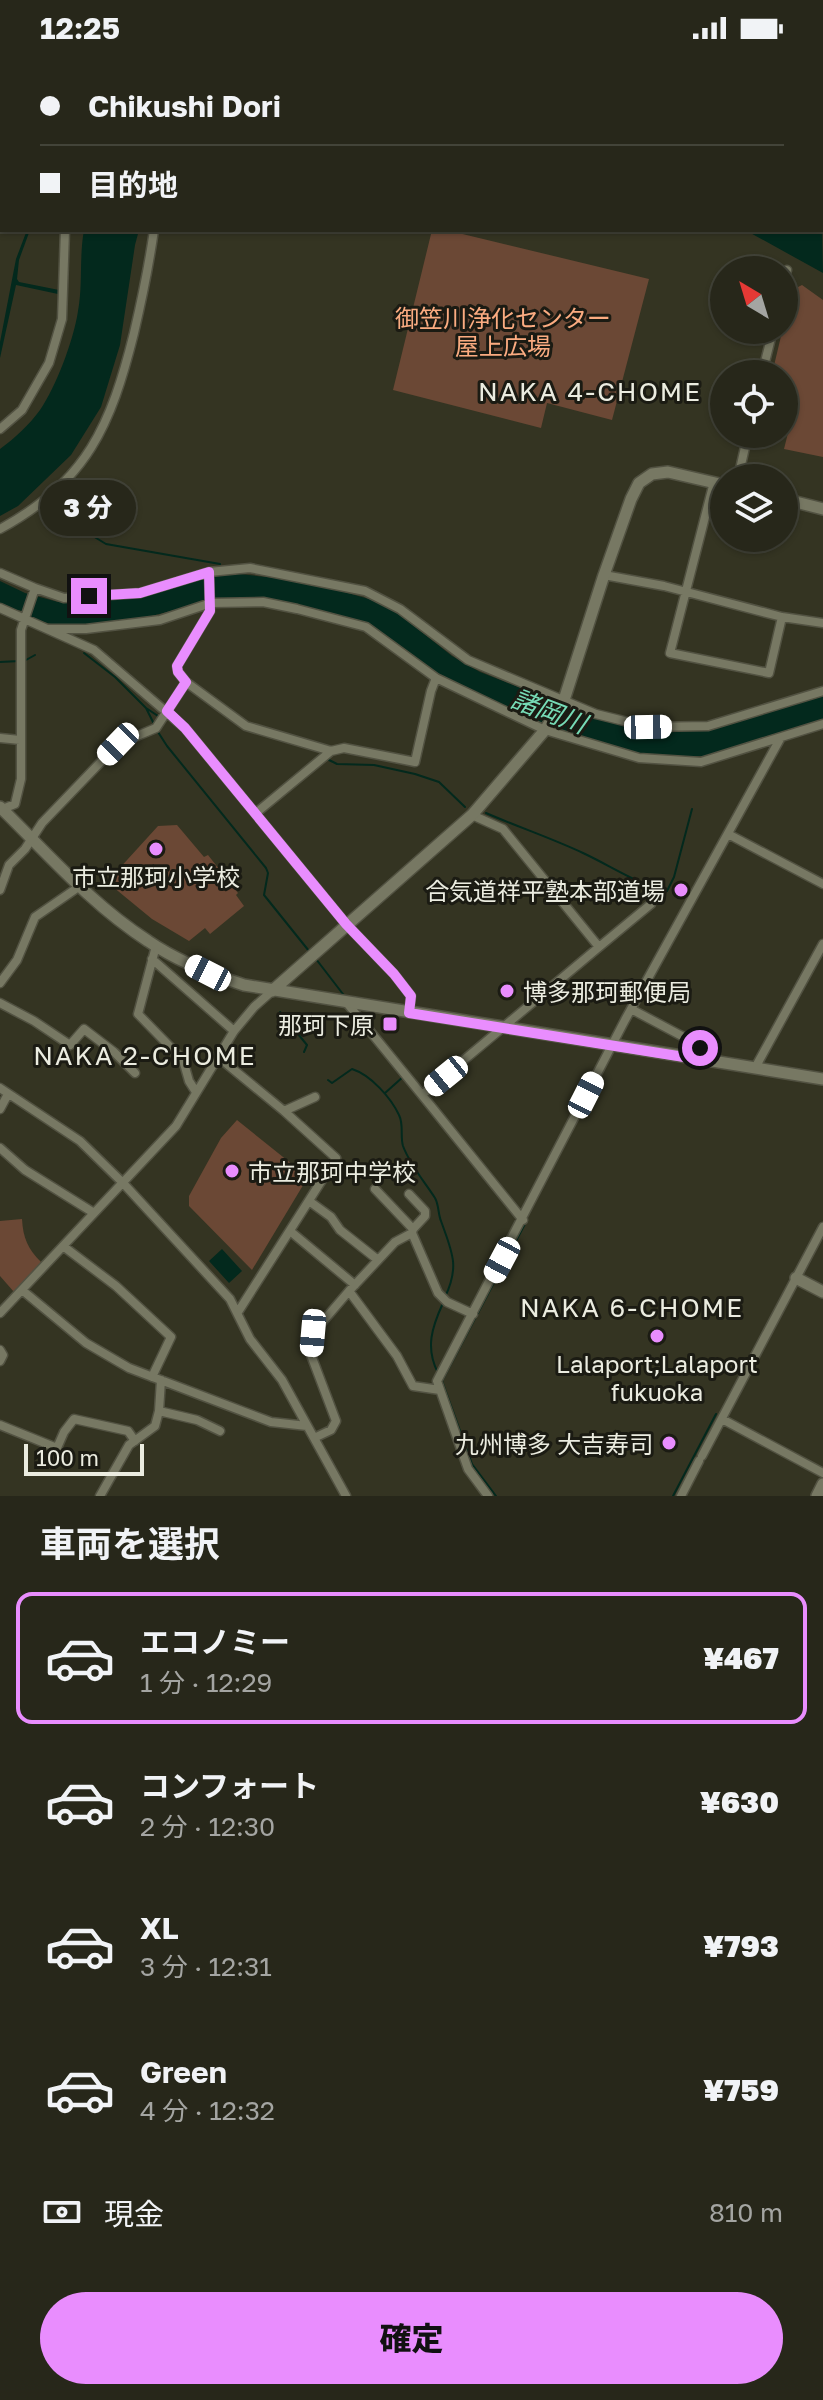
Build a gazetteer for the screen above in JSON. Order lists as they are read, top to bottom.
{
  "districts": ["NAKA 4-CHOME", "NAKA 2-CHOME", "NAKA 6-CHOME"],
  "water": ["諸岡川"],
  "parks": ["御笠川浄化センター 屋上広場"],
  "places": {
    "other": [
      "市立那珂小学校",
      "合気道祥平塾本部道場",
      "博多那珂郵便局",
      "市立那珂中学校",
      "Lalaport;Lalaport fukuoka",
      "九州博多 大吉寿司"
    ],
    "transit": ["那珂下原"]
  },
  "scale_bar": "100 m",
  "north": "top left",
  "page": {
    "status": "12:25",
    "banner": ["Chikushi Dori", "目的地"],
    "bubble": "3 分",
    "scale": "100 m",
    "heading": "車両を選択",
    "list": [
      {
        "name": "エコノミー",
        "note": "1 分 · 12:29",
        "value": "¥467"
      },
      {
        "name": "コンフォート",
        "note": "2 分 · 12:30",
        "value": "¥630"
      },
      {
        "name": "XL",
        "note": "3 分 · 12:31",
        "value": "¥793"
      },
      {
        "name": "Green",
        "note": "4 分 · 12:32",
        "value": "¥759"
      }
    ],
    "pay": ["現金", "810 m"],
    "buttons": "確定"
  }
}
